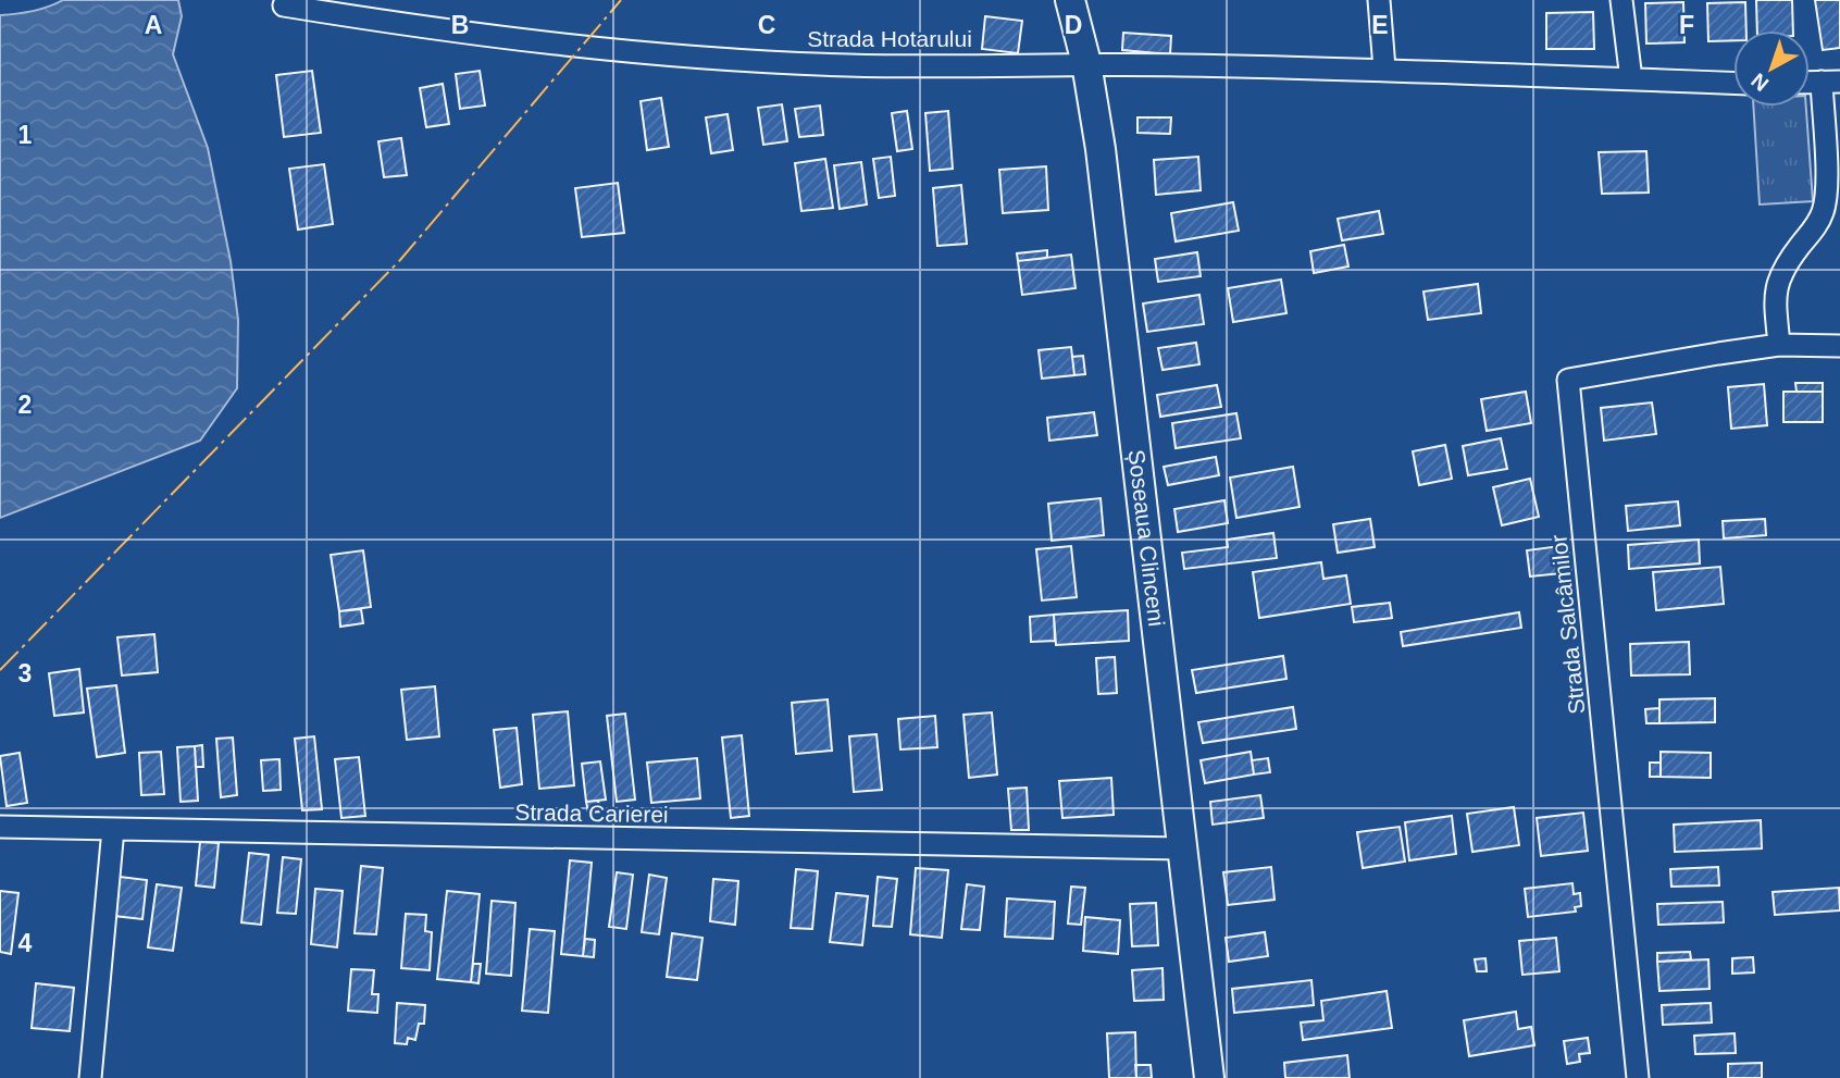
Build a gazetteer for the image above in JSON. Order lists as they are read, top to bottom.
{
  "streets": {
    "main road": ["Șoseaua Clinceni"],
    "street": ["Strada Hotarului", "Strada Salcâmilor", "Strada Carierei"]
  },
  "crossings": [
    ["Strada Hotarului", "Șoseaua Clinceni"],
    ["Șoseaua Clinceni", "Strada Carierei"]
  ],
  "north": "bottom left",
  "grid": {
    "columns": [
      "A",
      "B",
      "C",
      "D",
      "E",
      "F"
    ],
    "rows": [
      "1",
      "2",
      "3",
      "4"
    ]
  }
}
